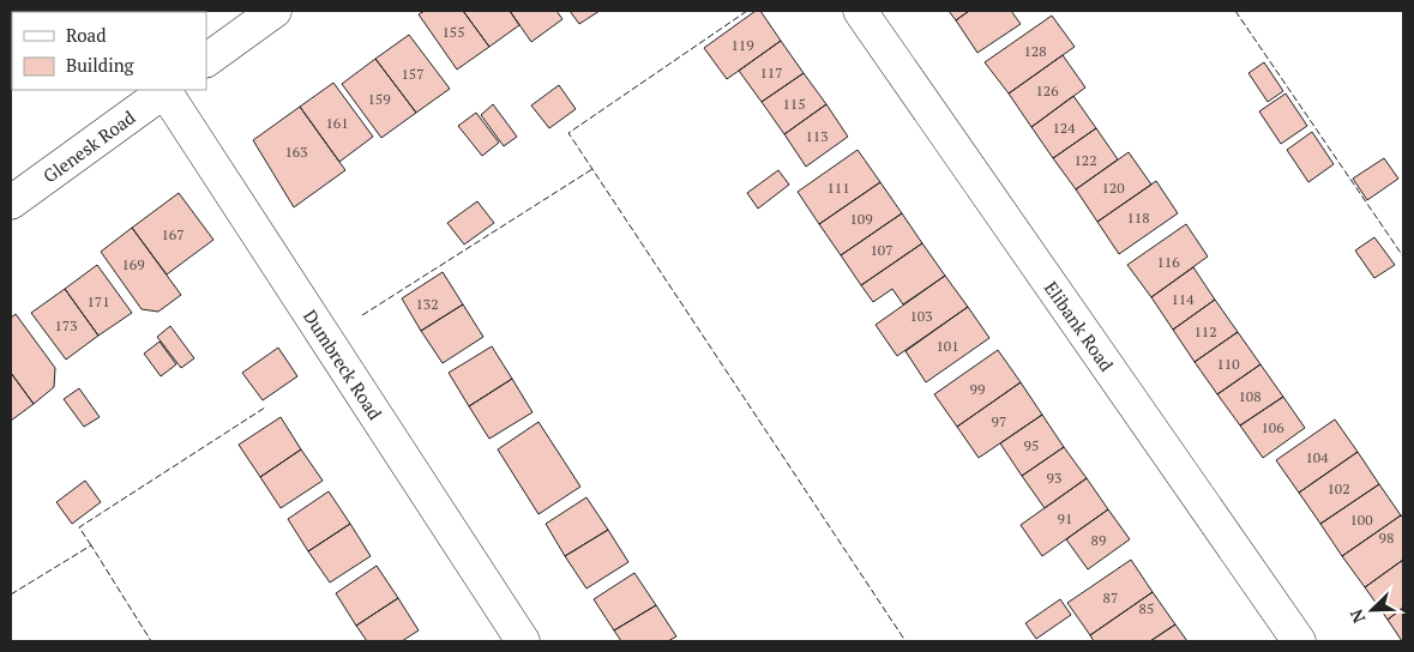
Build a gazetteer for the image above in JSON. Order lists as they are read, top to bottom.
{
  "streets": {
    "street": ["Glenesk Road", "Elibank Road", "Dumbreck Road"]
  },
  "house_numbers": [
    "155",
    "119",
    "128",
    "117",
    "157",
    "126",
    "159",
    "115",
    "161",
    "124",
    "113",
    "163",
    "122",
    "111",
    "120",
    "118",
    "109",
    "167",
    "107",
    "116",
    "169",
    "114",
    "171",
    "132",
    "103",
    "173",
    "112",
    "101",
    "110",
    "99",
    "108",
    "97",
    "106",
    "95",
    "104",
    "93",
    "102",
    "91",
    "100",
    "98",
    "89",
    "87",
    "85"
  ],
  "legend": ["Road", "Building"],
  "north": "bottom left"
}
